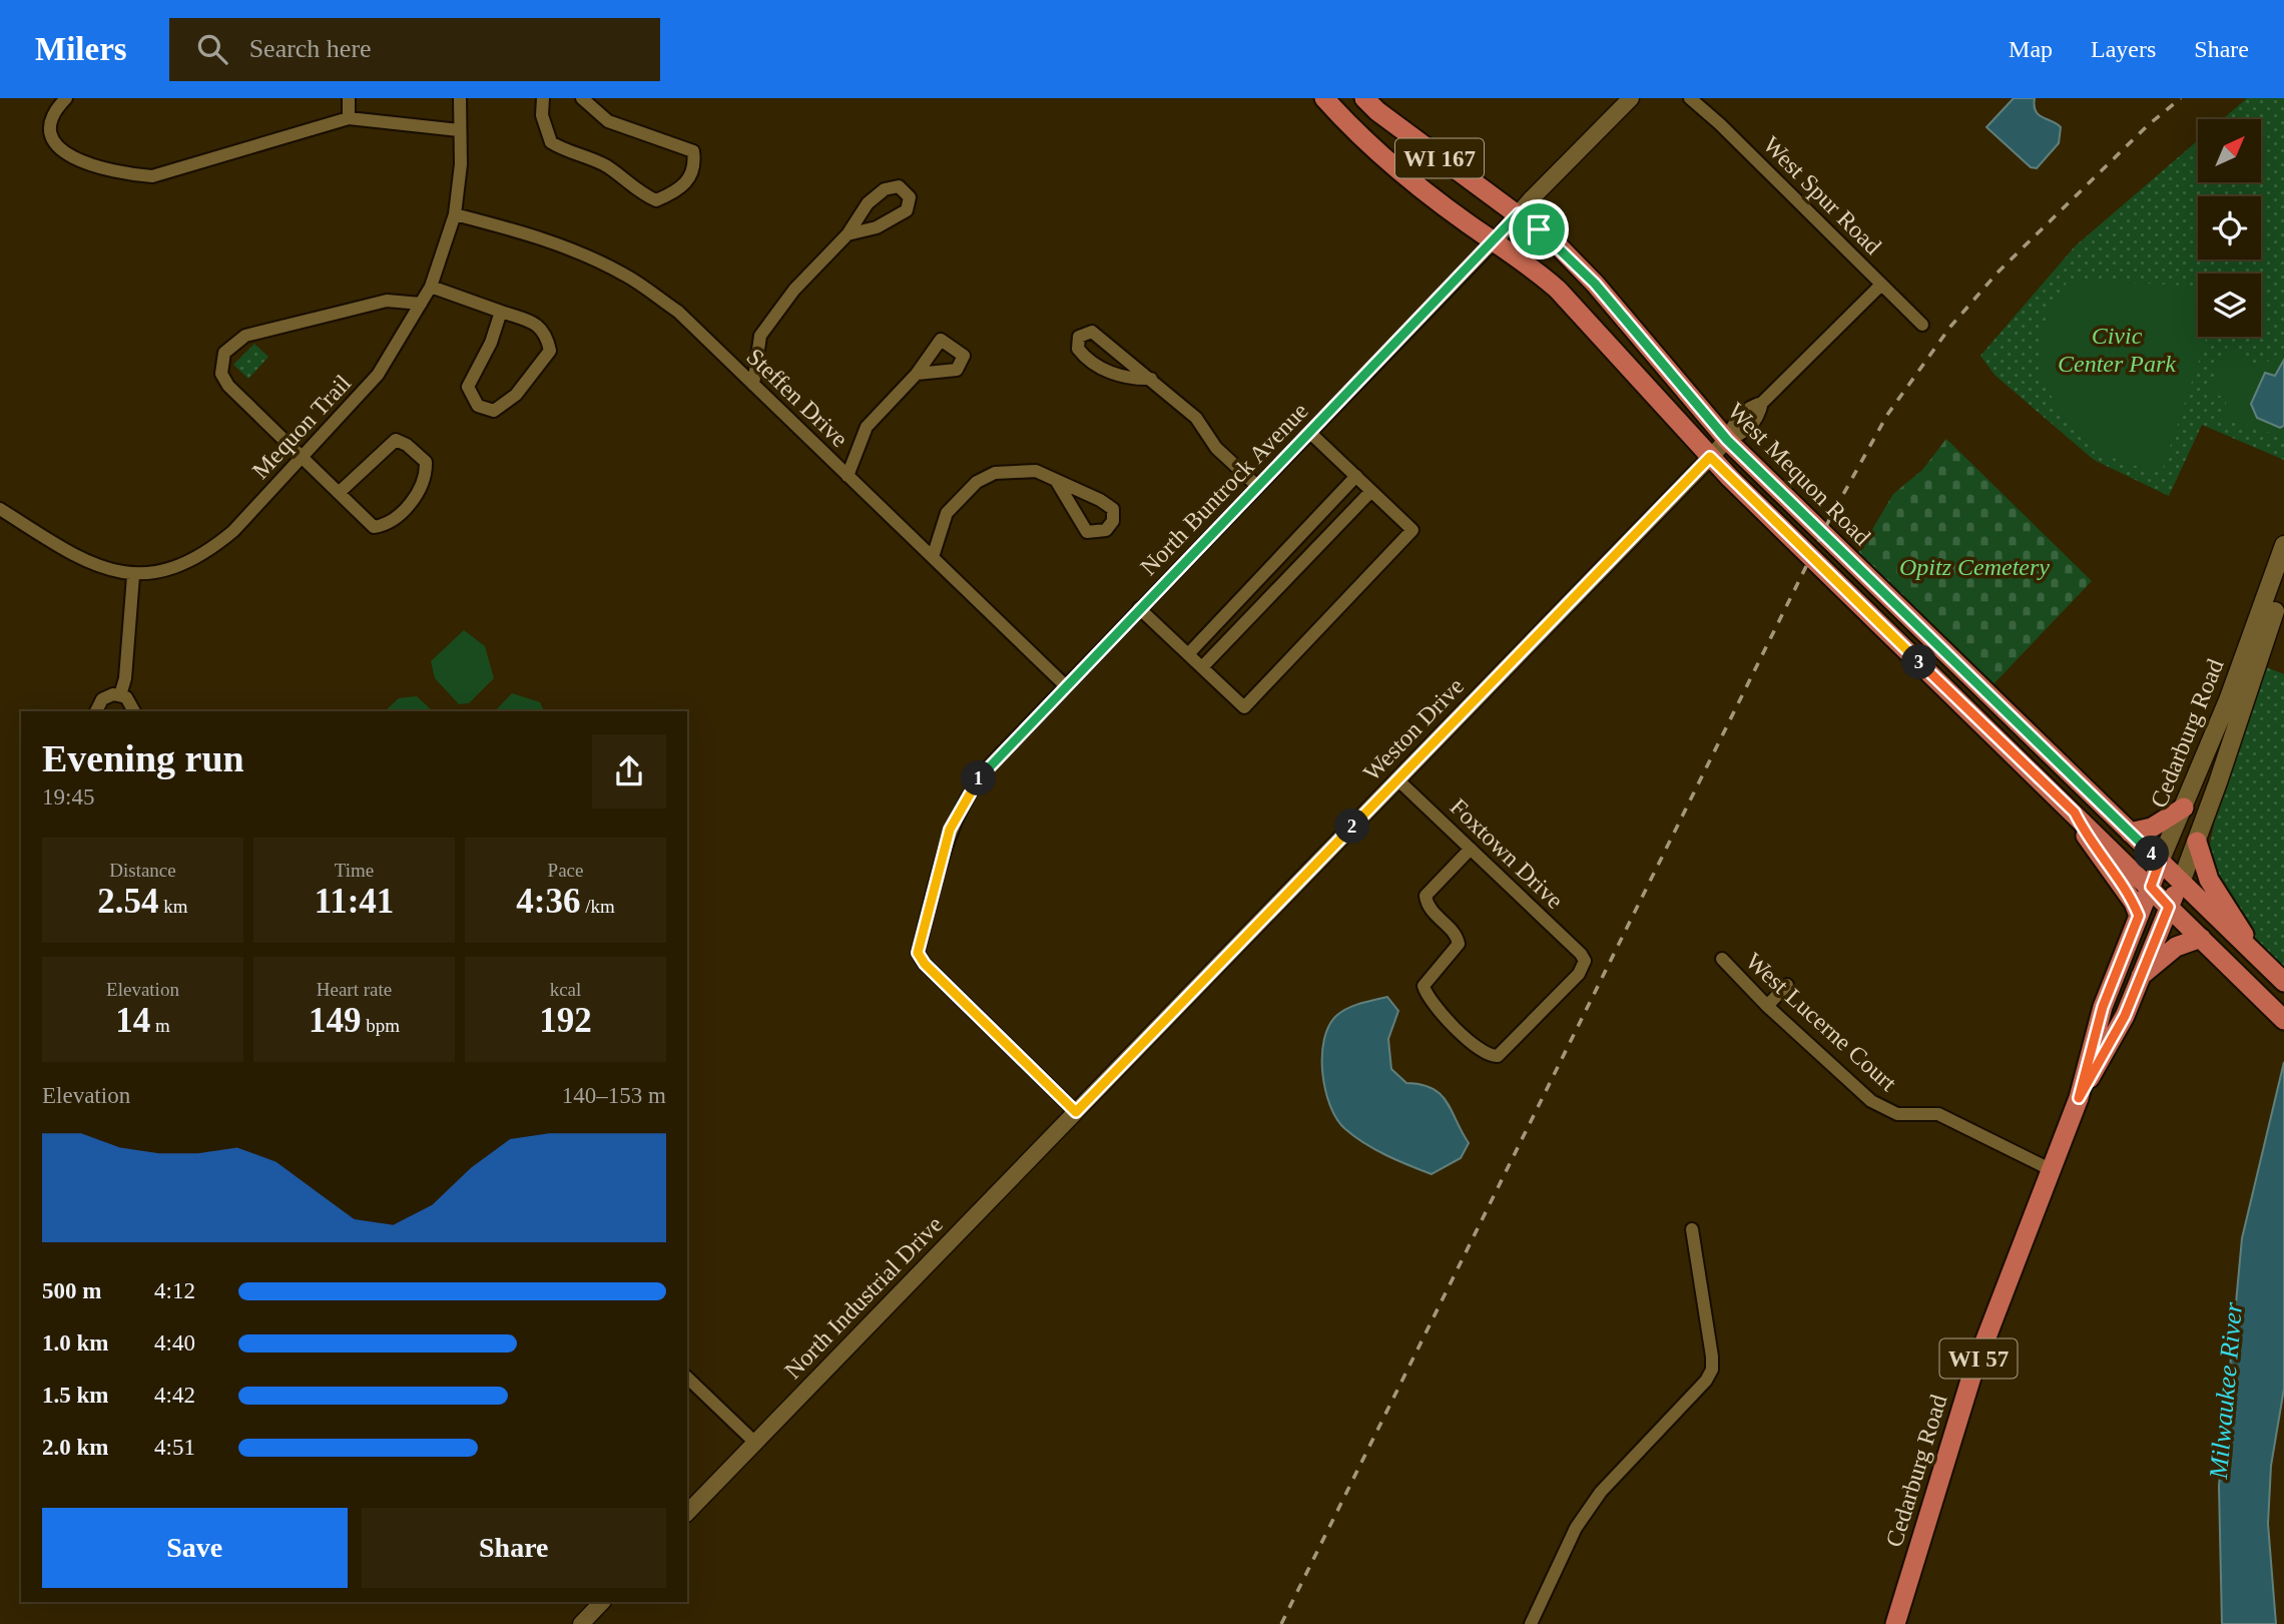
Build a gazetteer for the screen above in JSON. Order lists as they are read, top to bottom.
{
  "streets": {
    "main road": [
      "WI 167",
      "West Mequon Road",
      "Cedarburg Road",
      "WI 57"
    ],
    "street": [
      "West Spur Road",
      "Steffen Drive",
      "Mequon Trail",
      "North Buntrock Avenue",
      "Weston Drive",
      "Foxtown Drive",
      "West Lucerne Court",
      "North Industrial Drive"
    ]
  },
  "crossings": [
    ["Steffen Drive", "Mequon Trail"],
    ["Steffen Drive", "North Buntrock Avenue"],
    ["West Mequon Road", "North Buntrock Avenue"],
    ["West Mequon Road", "Weston Drive"],
    ["West Mequon Road", "Cedarburg Road"],
    ["North Buntrock Avenue", "Weston Drive"],
    ["North Buntrock Avenue", "North Industrial Drive"],
    ["Weston Drive", "Foxtown Drive"],
    ["Weston Drive", "North Industrial Drive"],
    ["Cedarburg Road", "West Lucerne Court"]
  ],
  "water": ["Milwaukee River"],
  "parks": ["Civic Center Park", "Opitz Cemetery"],
  "north": "top right",
  "page": {
    "header": "Milers",
    "search": "Search here",
    "nav": ["Map", "Layers", "Share"],
    "pins": [
      "3",
      "1",
      "2",
      "4"
    ],
    "heading": ["Evening run", "19:45"],
    "stats": [
      ["Distance", "2.54 km"],
      ["Time", "11:41"],
      ["Pace", "4:36 /km"],
      ["Elevation", "14 m"],
      ["Heart rate", "149 bpm"],
      ["kcal", "192"]
    ],
    "chart": ["Elevation", "140–153 m"],
    "list": [
      {
        "name": "500 m",
        "note": "4:12"
      },
      {
        "name": "1.0 km",
        "note": "4:40"
      },
      {
        "name": "1.5 km",
        "note": "4:42"
      },
      {
        "name": "2.0 km",
        "note": "4:51"
      }
    ],
    "buttons": ["Save", "Share"]
  }
}
